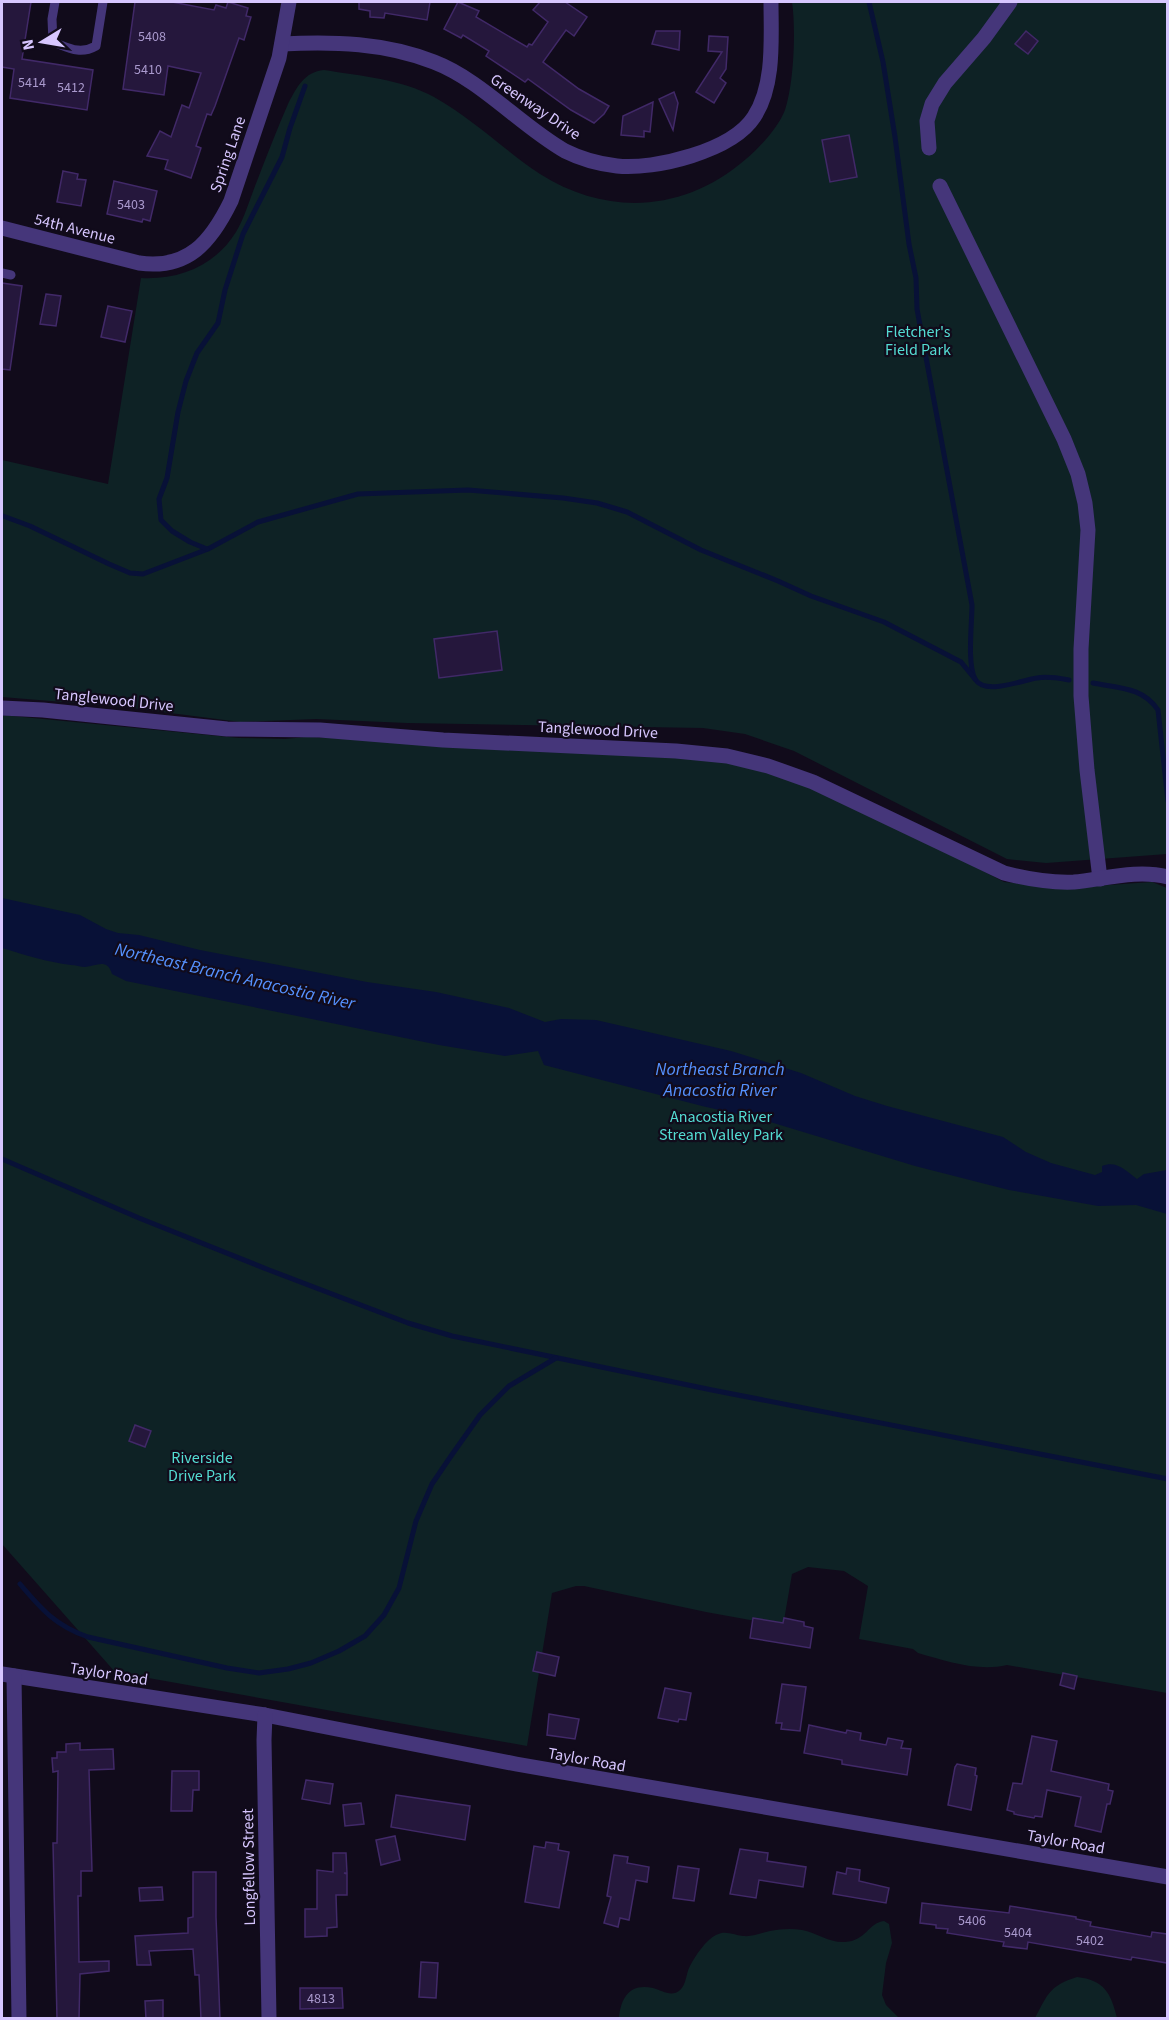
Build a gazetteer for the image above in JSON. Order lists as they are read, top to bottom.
{
  "streets": {
    "street": [
      "Greenway Drive",
      "Spring Lane",
      "54th Avenue",
      "Tanglewood Drive",
      "Taylor Road",
      "Longfellow Street"
    ]
  },
  "crossings": [
    ["Greenway Drive", "Spring Lane"],
    ["Spring Lane", "54th Avenue"],
    ["Taylor Road", "Longfellow Street"]
  ],
  "water": ["Northeast Branch Anacostia River"],
  "parks": ["Fletcher's Field Park", "Anacostia River Stream Valley Park", "Riverside Drive Park"],
  "house_numbers": [
    "5408",
    "5410",
    "5414",
    "5412",
    "5403",
    "5406",
    "5404",
    "5402",
    "4813"
  ],
  "north": "left"
}
